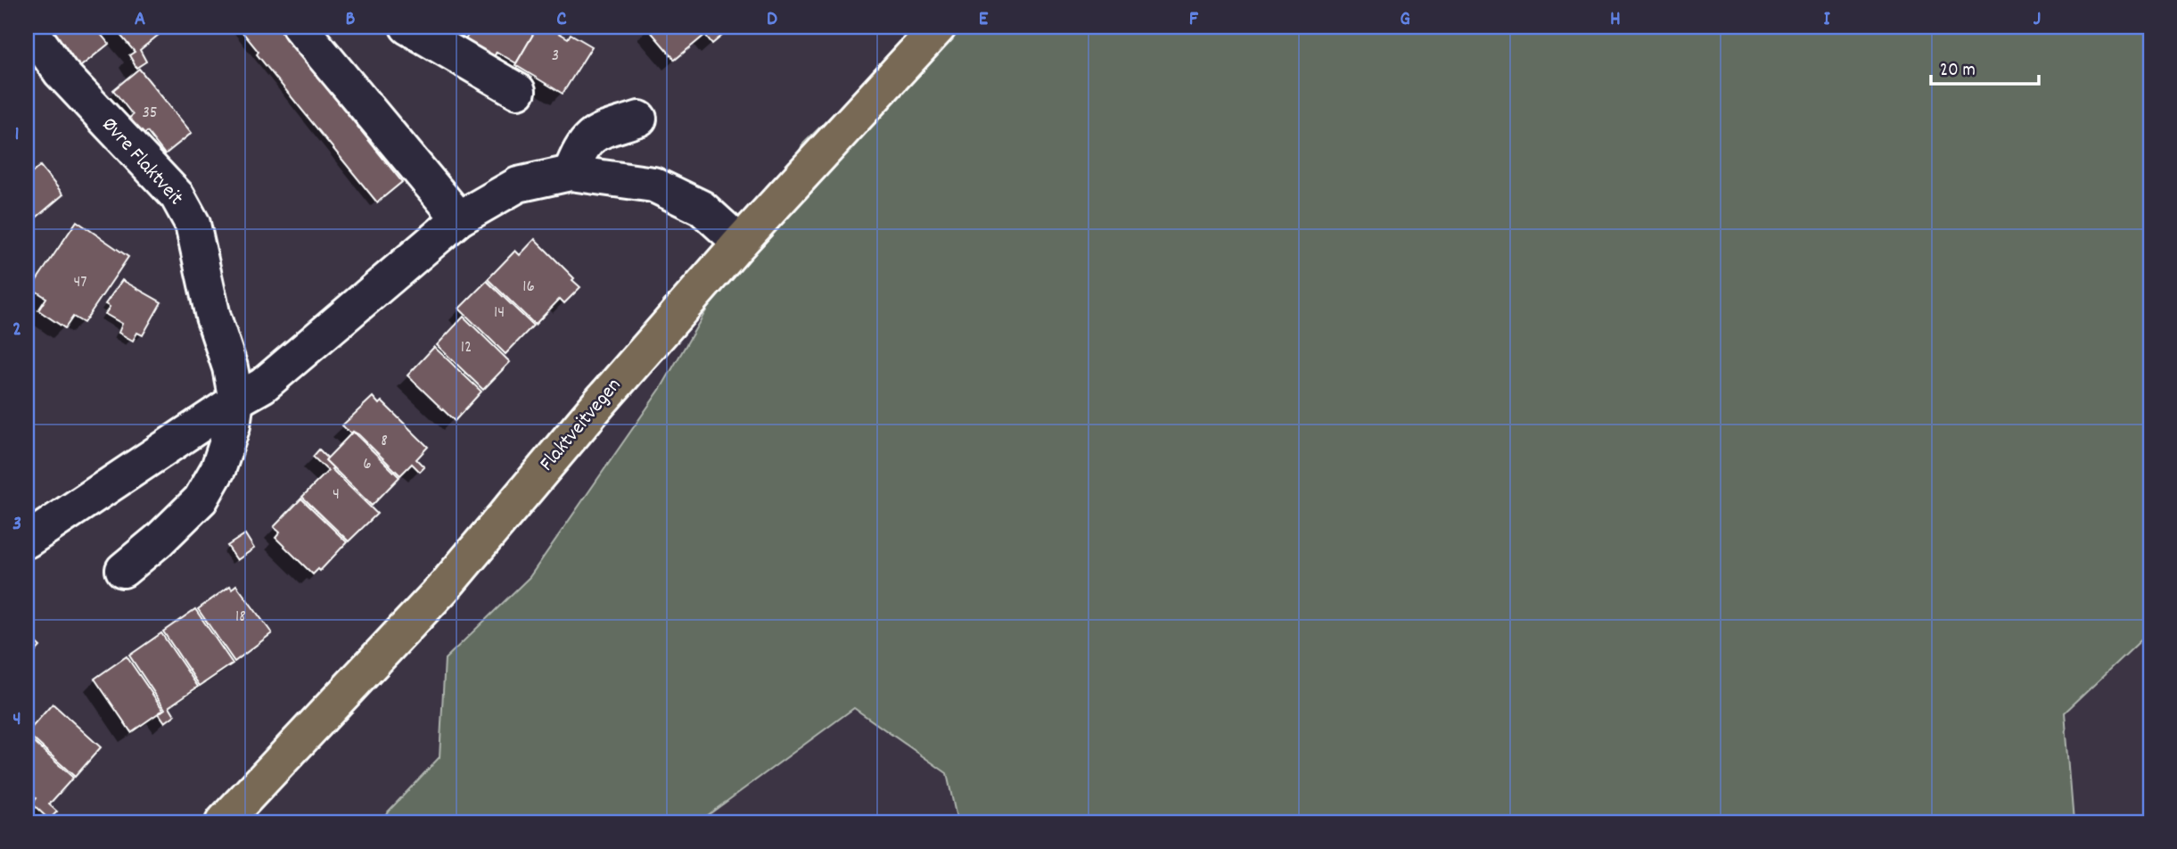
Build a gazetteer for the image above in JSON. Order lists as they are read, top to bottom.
{
  "streets": {
    "main road": ["Flaktveitvegen"],
    "street": ["Øvre Flaktveit"]
  },
  "house_numbers": [
    "3",
    "35",
    "47",
    "16",
    "14",
    "12",
    "8",
    "6",
    "4",
    "18"
  ],
  "scale_bar": "20 m",
  "grid": {
    "columns": [
      "A",
      "B",
      "C",
      "D",
      "E",
      "F",
      "G",
      "H",
      "I",
      "J"
    ],
    "rows": [
      "1",
      "2",
      "3",
      "4"
    ]
  }
}
